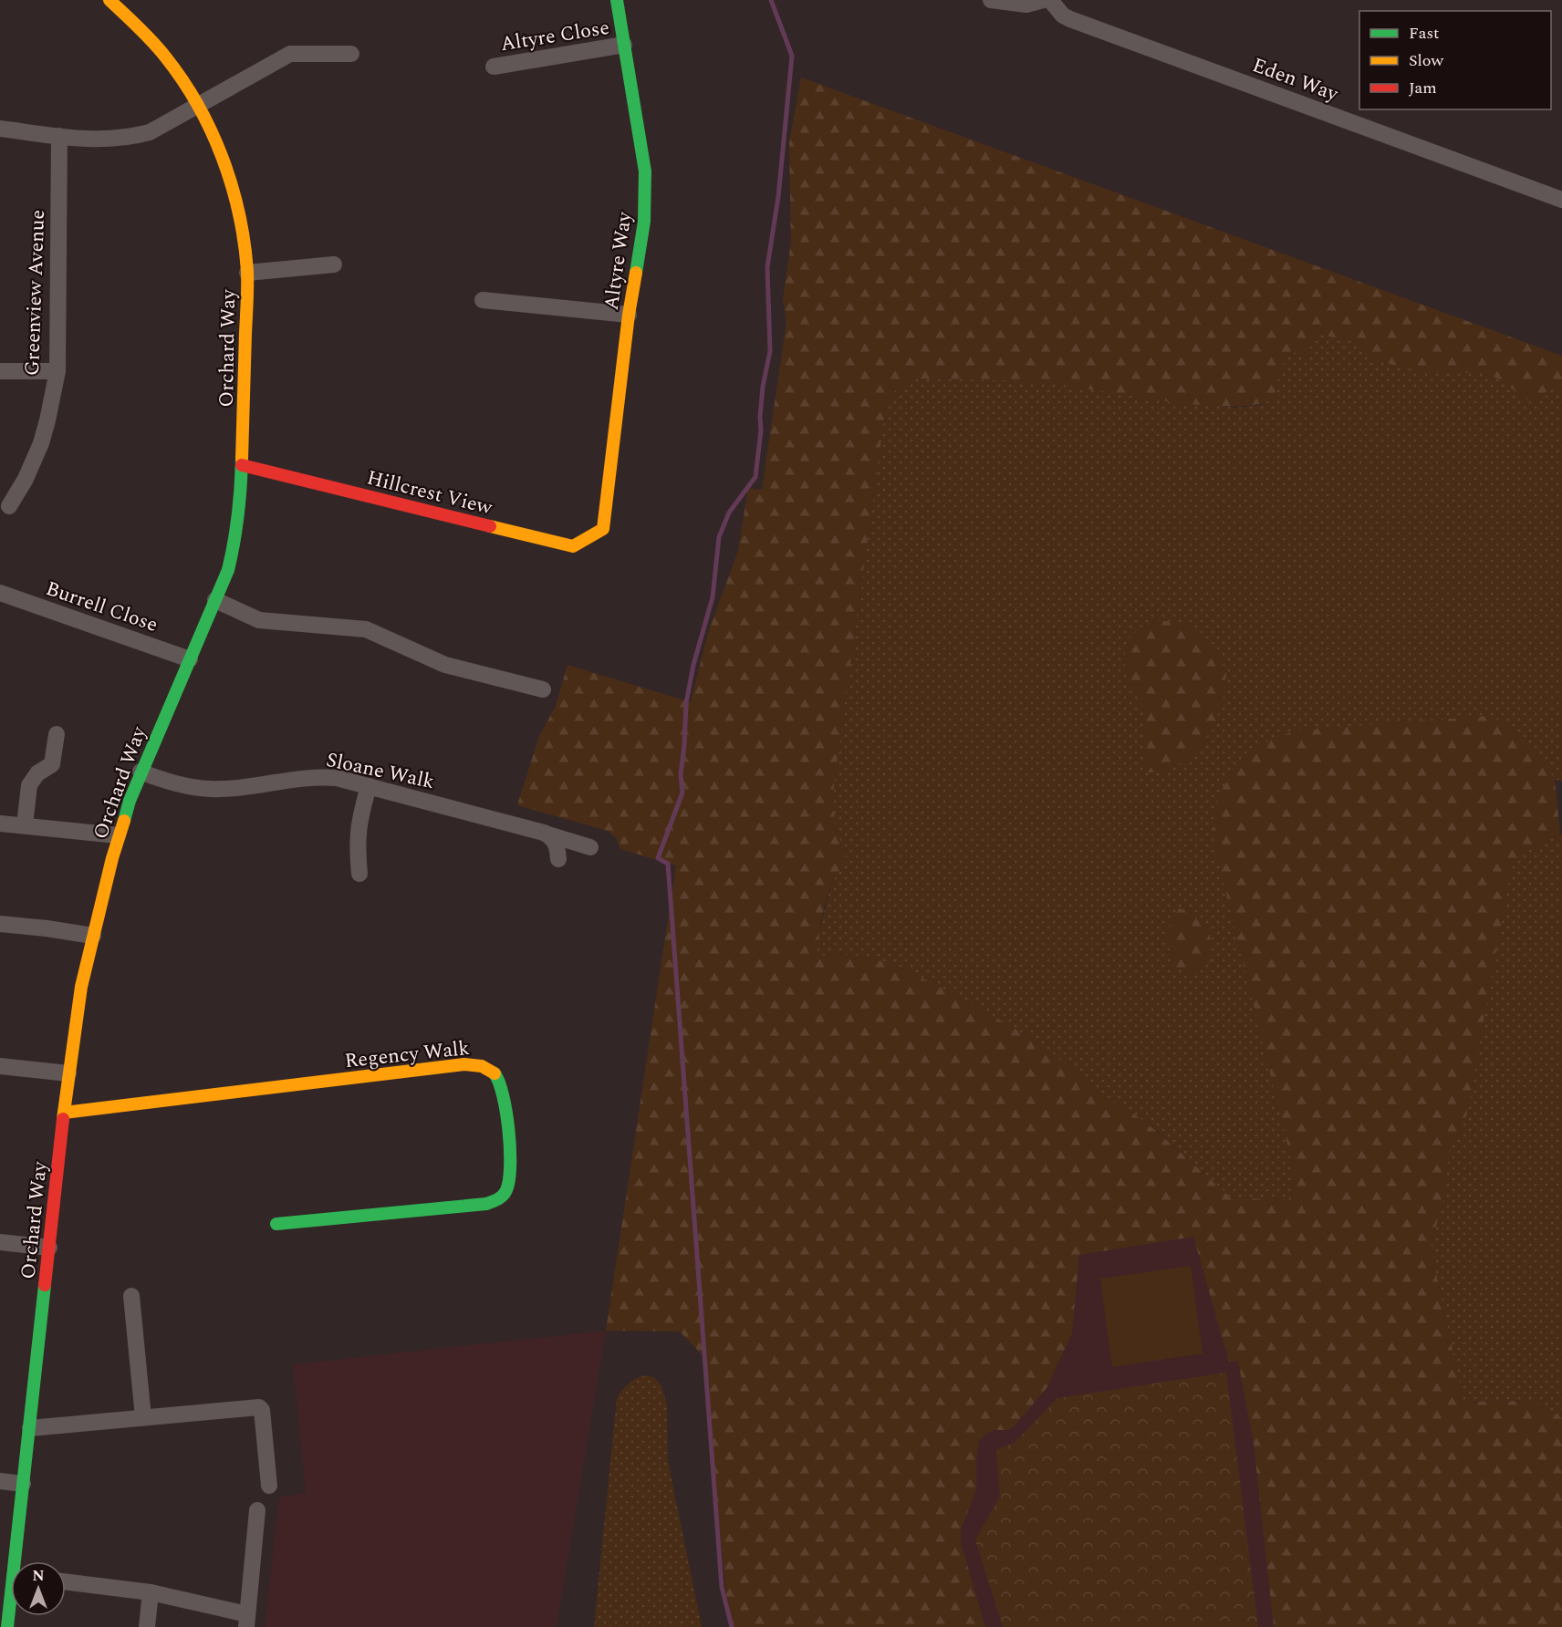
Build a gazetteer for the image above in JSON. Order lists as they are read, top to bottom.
{
  "streets": {
    "street": [
      "Altyre Close",
      "Eden Way",
      "Altyre Way",
      "Greenview Avenue",
      "Orchard Way",
      "Hillcrest View",
      "Burrell Close",
      "Sloane Walk",
      "Regency Walk"
    ]
  },
  "crossings": [
    ["Altyre Close", "Altyre Way"],
    ["Altyre Way", "Hillcrest View"],
    ["Orchard Way", "Hillcrest View"],
    ["Orchard Way", "Burrell Close"],
    ["Orchard Way", "Sloane Walk"],
    ["Orchard Way", "Regency Walk"]
  ],
  "legend": ["Fast", "Slow", "Jam"],
  "north": "top"
}
